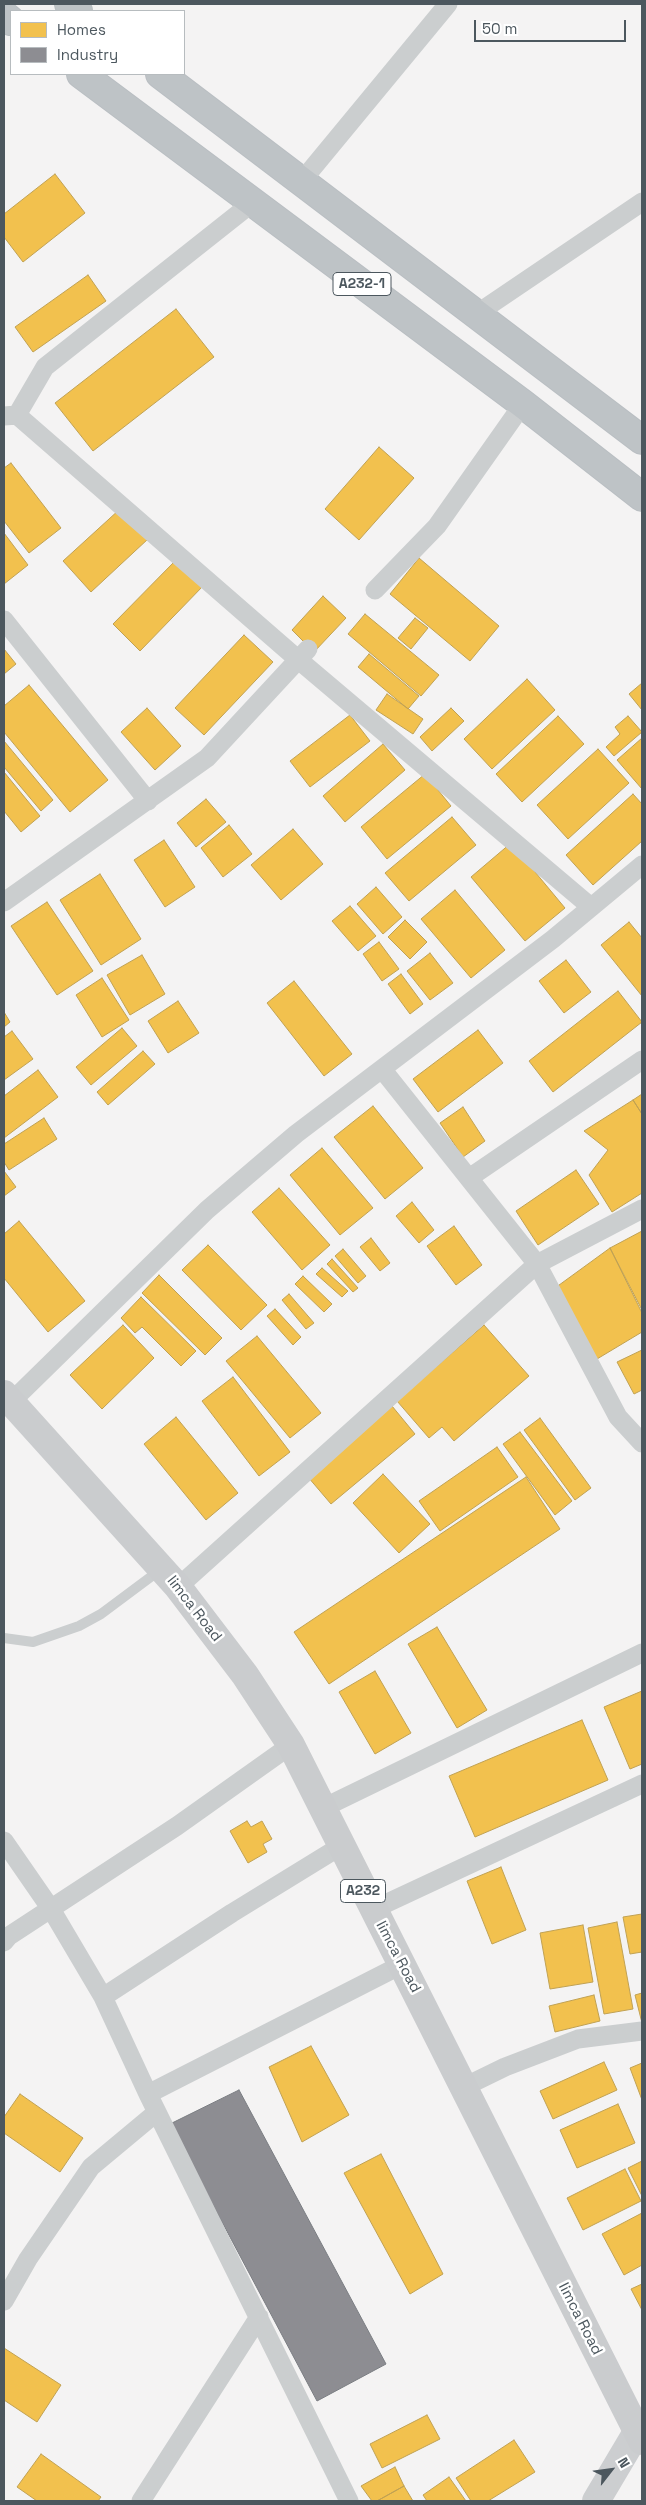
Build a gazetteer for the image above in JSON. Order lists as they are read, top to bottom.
{
  "streets": {
    "highway": ["A232-1"],
    "main road": ["limca Road", "A232"]
  },
  "legend": ["Homes", "Industry"],
  "scale_bar": "50 m",
  "north": "top right"
}
